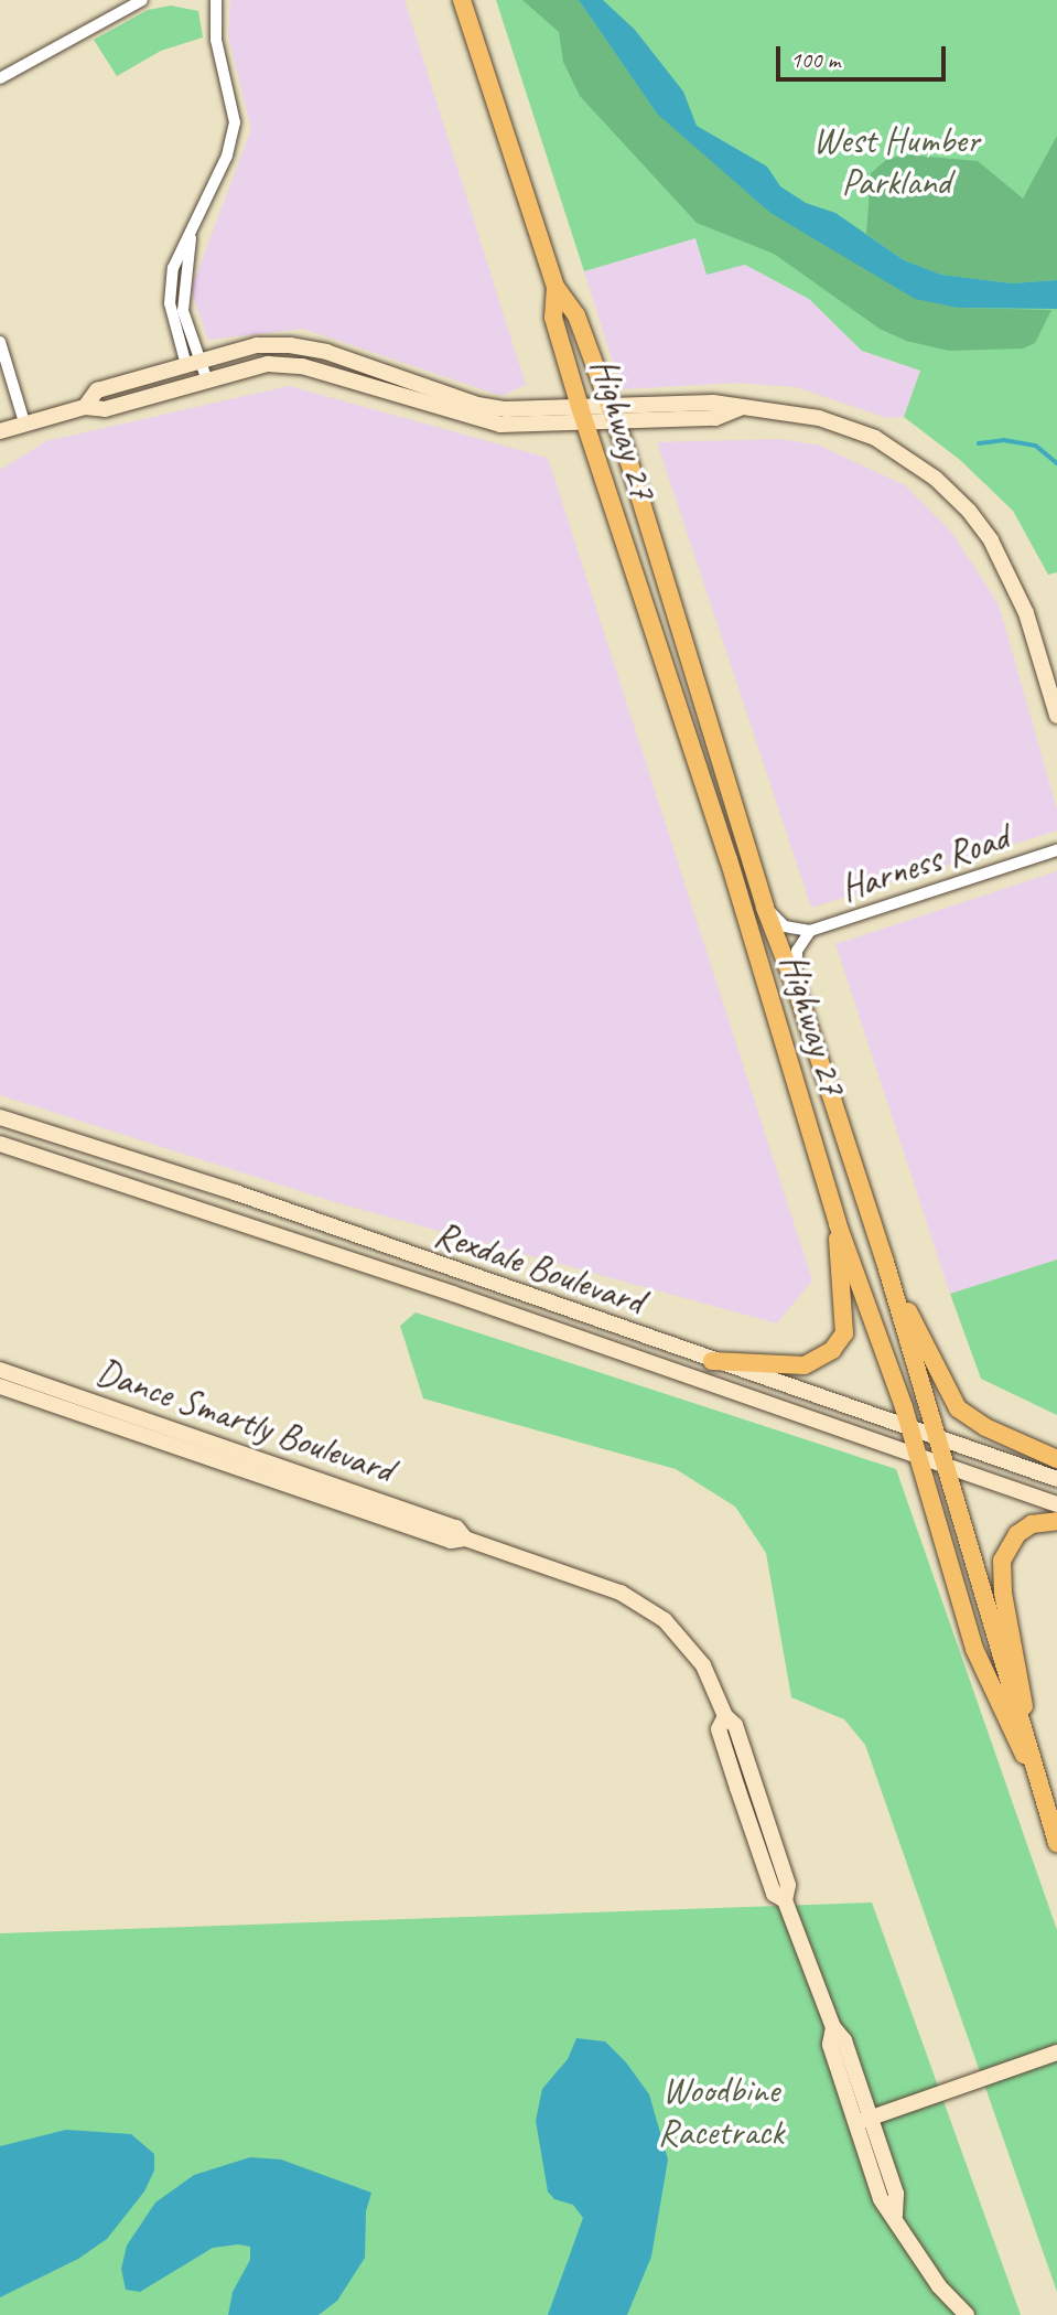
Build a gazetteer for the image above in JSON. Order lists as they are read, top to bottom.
{
  "streets": {
    "main road": ["Highway 27"],
    "street": ["Harness Road", "Rexdale Boulevard", "Dance Smartly Boulevard"]
  },
  "crossings": [
    ["Highway 27", "Harness Road"],
    ["Highway 27", "Rexdale Boulevard"]
  ],
  "parks": ["West Humber Parkland", "Woodbine Racetrack"],
  "scale_bar": "100 m"
}
